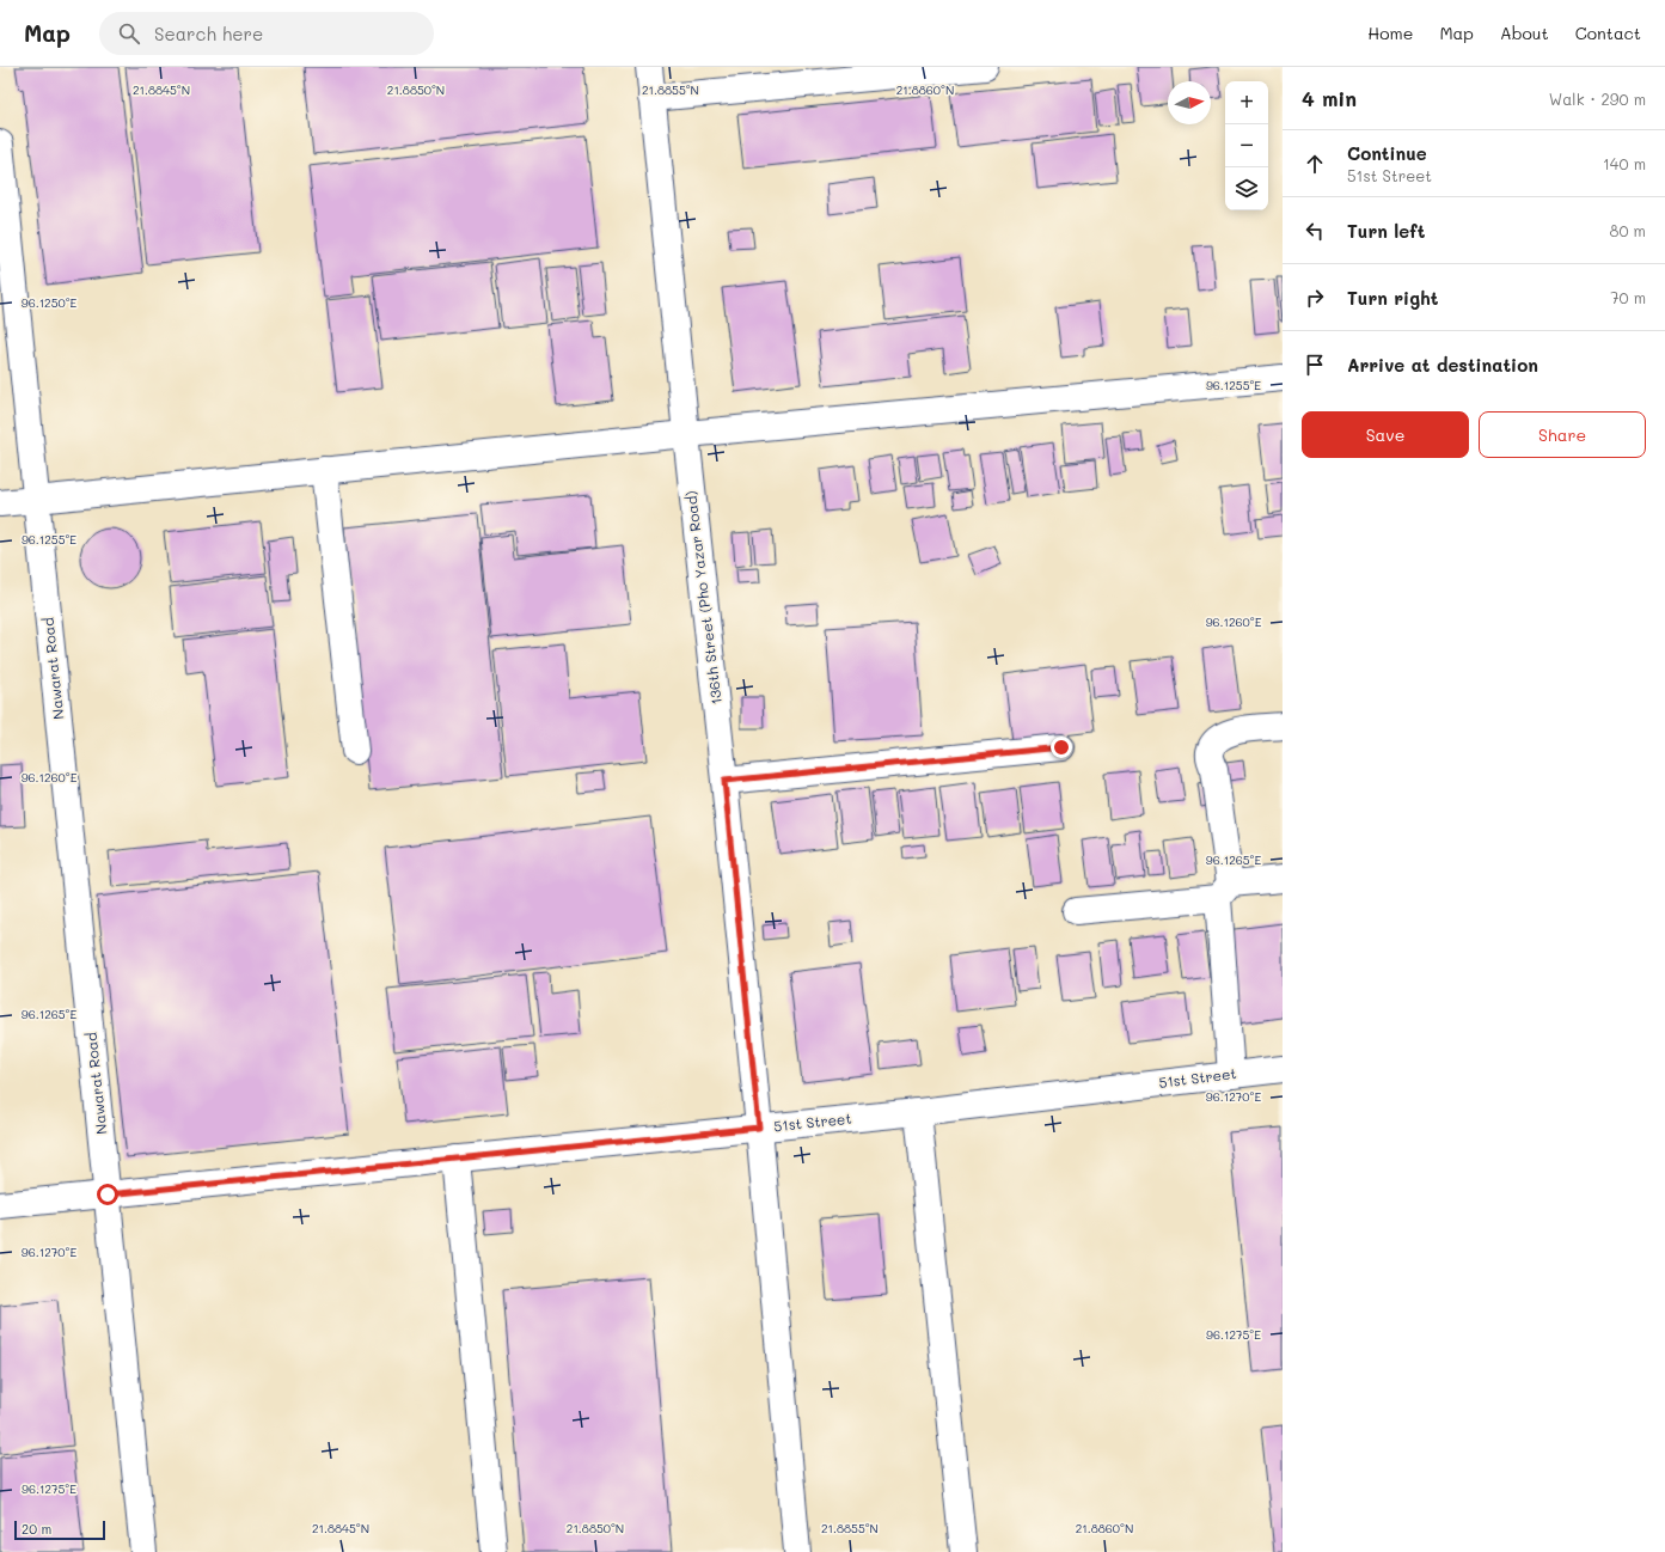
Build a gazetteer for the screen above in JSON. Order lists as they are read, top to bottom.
{
  "streets": {
    "street": ["136th Street (Pho Yazar Road)", "Nawarat Road", "51st Street"]
  },
  "crossings": [
    ["136th Street (Pho Yazar Road)", "51st Street"],
    ["Nawarat Road", "51st Street"]
  ],
  "scale_bar": "20 m",
  "north": "right",
  "page": {
    "header": "Map",
    "search": "Search here",
    "nav": [
      "Home",
      "Map",
      "About",
      "Contact"
    ],
    "heading": ["4 min", "Walk · 290 m"],
    "map_buttons": ["+", "−"],
    "list": [
      ["Continue", "51st Street", "140 m"],
      ["Turn left", "80 m"],
      ["Turn right", "70 m"],
      "Arrive at destination"
    ],
    "buttons": ["Save", "Share"],
    "scale": "20 m"
  },
  "coordinates": [
    "21.8845°N",
    "21.8850°N",
    "21.8855°N",
    "21.8860°N",
    "96.1250°E",
    "96.1255°E",
    "96.1260°E",
    "96.1265°E",
    "96.1270°E",
    "96.1275°E"
  ]
}
